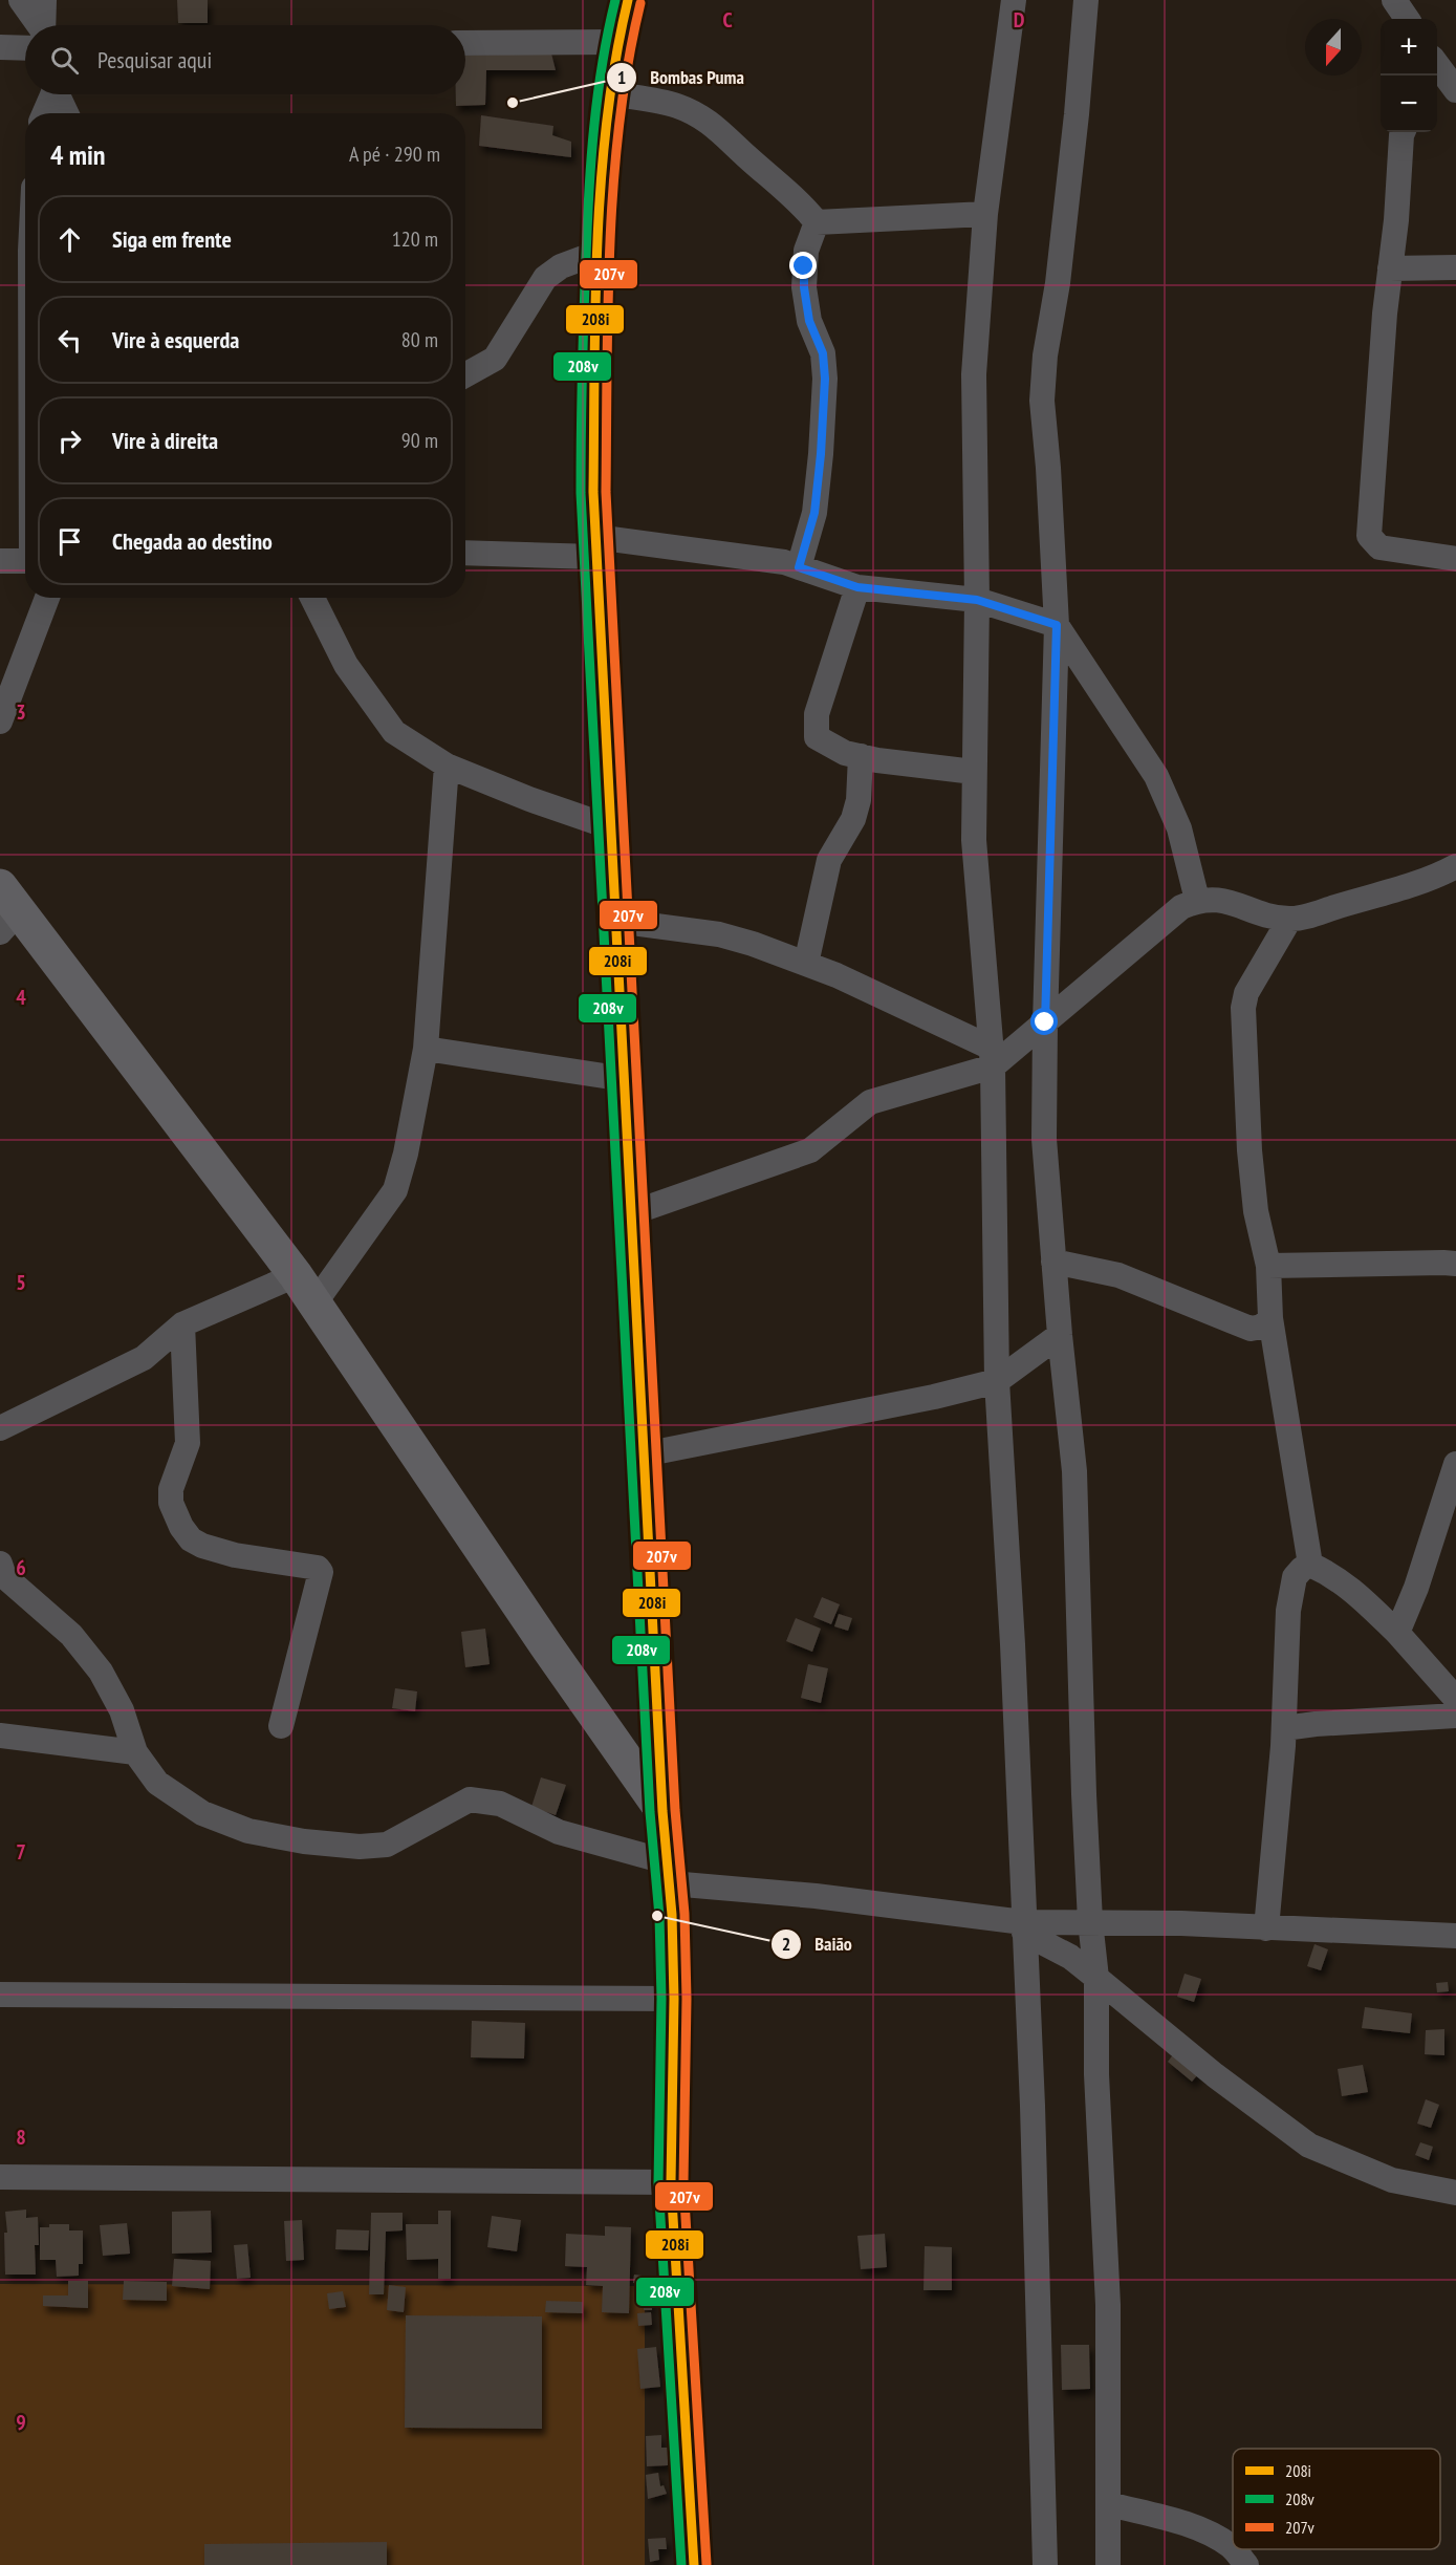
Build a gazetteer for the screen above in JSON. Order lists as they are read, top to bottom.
{
  "places": ["Bombas Puma", "Baião"],
  "lines": ["transit line 208i", "transit line 208v", "transit line 207v"],
  "legend": ["208i", "208v", "207v"],
  "north": "bottom",
  "page": {
    "map_buttons": ["+", "−"],
    "search": "Pesquisar aqui",
    "heading": ["4 min", "A pé · 290 m"],
    "list": [
      ["Siga em frente", "120 m"],
      ["Vire à esquerda", "80 m"],
      ["Vire à direita", "90 m"],
      "Chegada ao destino"
    ]
  },
  "grid": {
    "columns": ["C", "D"],
    "rows": [
      "3",
      "4",
      "5",
      "6",
      "7",
      "8",
      "9"
    ]
  }
}
